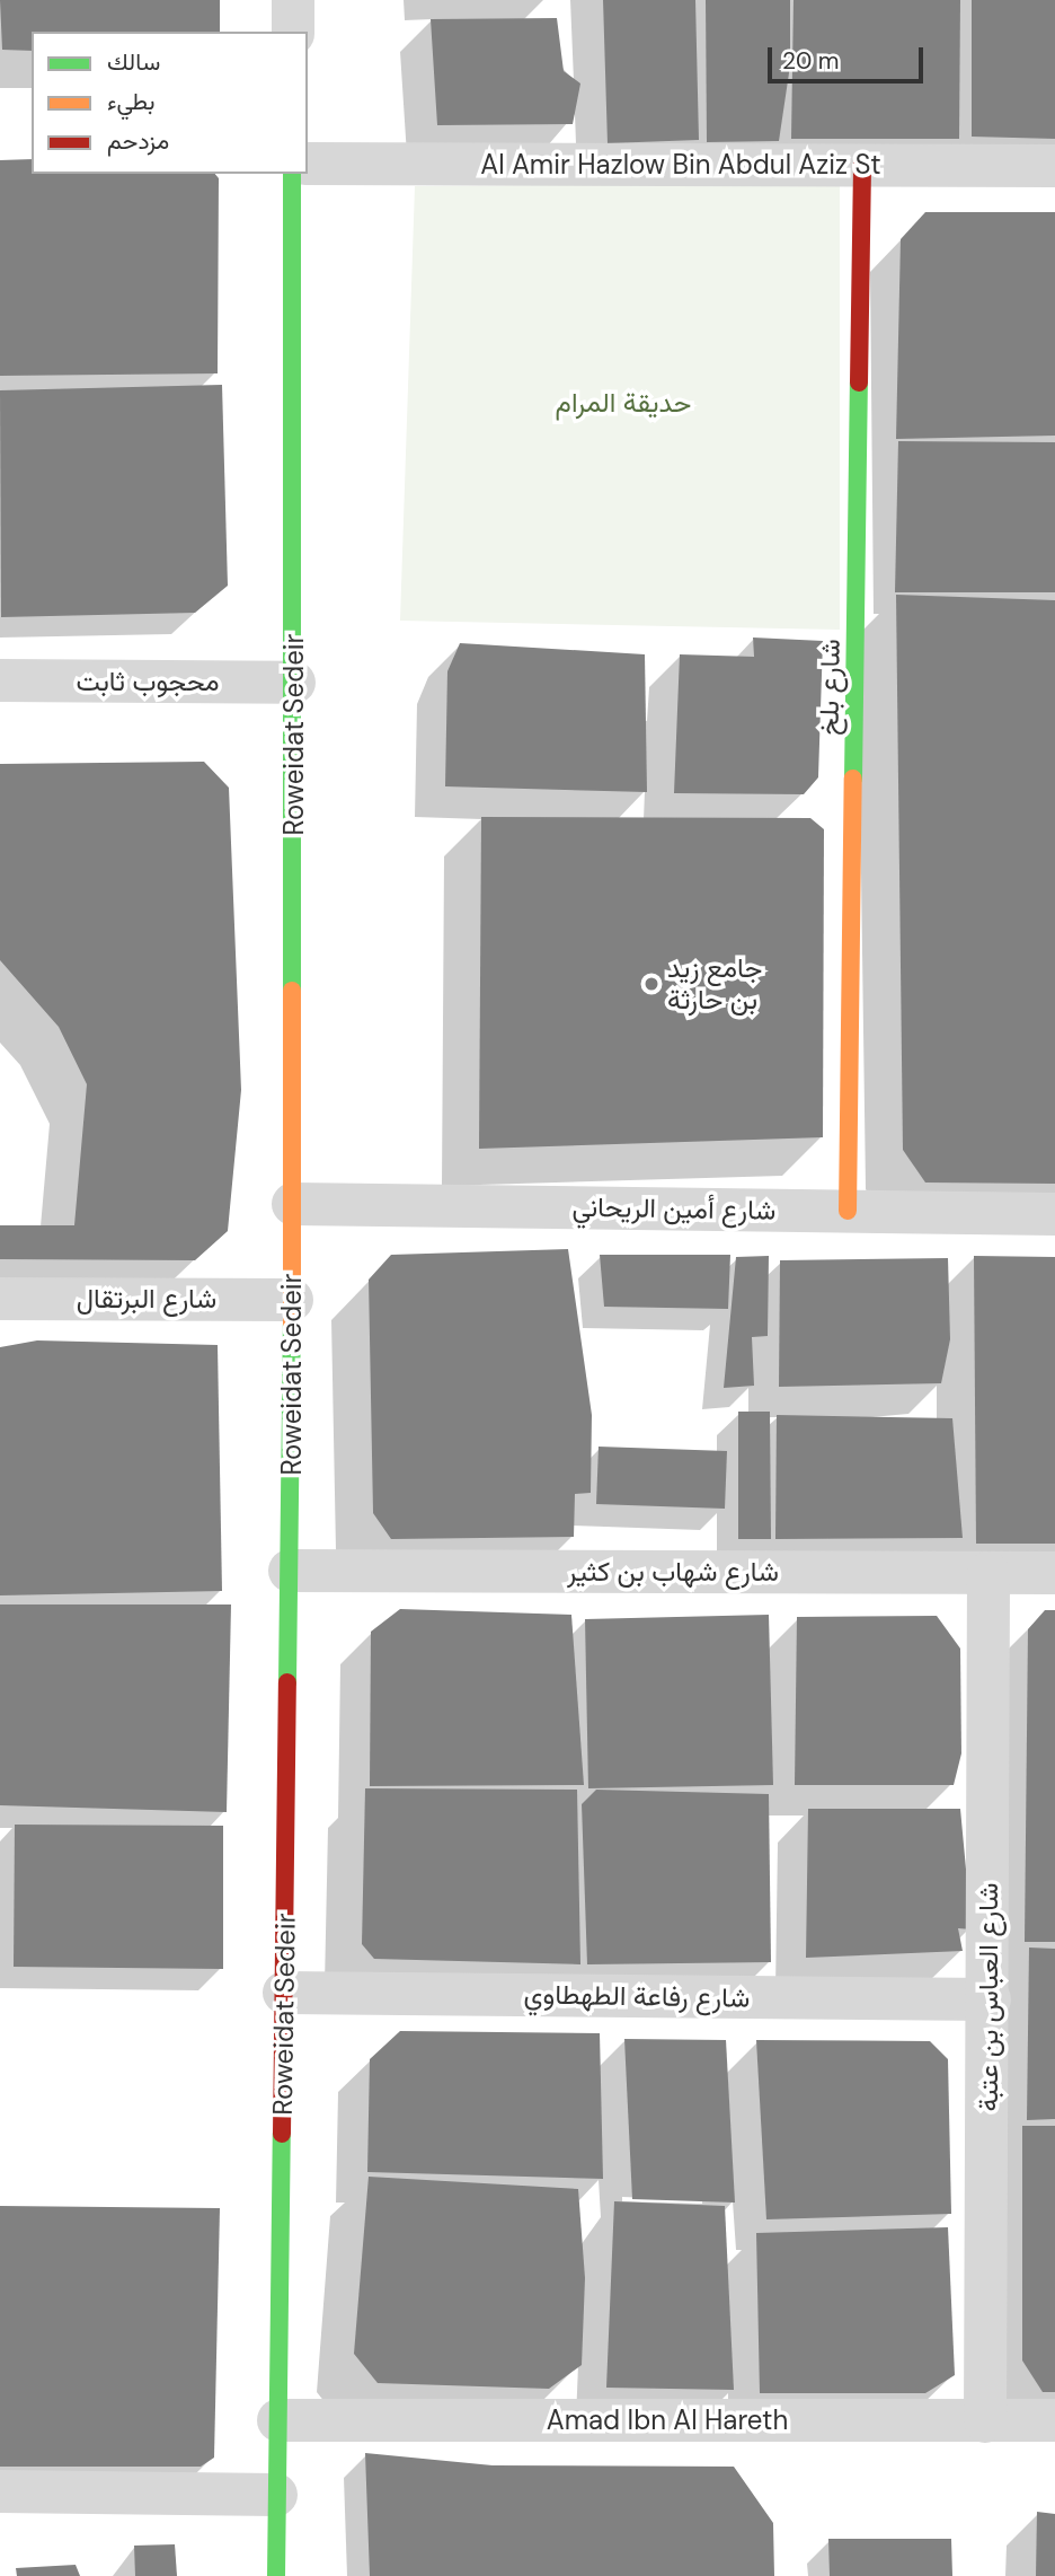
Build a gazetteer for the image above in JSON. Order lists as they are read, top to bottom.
{
  "streets": {
    "street": [
      "Al Amir Hazlow Bin Abdul Aziz St",
      "محجوب ثابت",
      "شارع بلخ",
      "Roweidat Sedeir",
      "شارع أمين الريحاني",
      "شارع البرتقال",
      "شارع شهاب بن كثير",
      "شارع رفاعة الطهطاوي",
      "شارع العباس بن عتبة",
      "Amad Ibn Al Hareth"
    ]
  },
  "crossings": [
    ["Al Amir Hazlow Bin Abdul Aziz St", "شارع بلخ"],
    ["محجوب ثابت", "Roweidat Sedeir"],
    ["شارع بلخ", "شارع أمين الريحاني"],
    ["Roweidat Sedeir", "شارع أمين الريحاني"],
    ["Roweidat Sedeir", "شارع البرتقال"],
    ["Roweidat Sedeir", "شارع شهاب بن كثير"],
    ["Roweidat Sedeir", "شارع رفاعة الطهطاوي"],
    ["Roweidat Sedeir", "Amad Ibn Al Hareth"],
    ["شارع شهاب بن كثير", "شارع العباس بن عتبة"],
    ["شارع رفاعة الطهطاوي", "شارع العباس بن عتبة"],
    ["شارع العباس بن عتبة", "Amad Ibn Al Hareth"]
  ],
  "parks": ["حديقة المرام"],
  "places": ["جامع زيد بن حارثة"],
  "legend": ["سالك", "بطيء", "مزدحم"],
  "scale_bar": "20 m"
}
